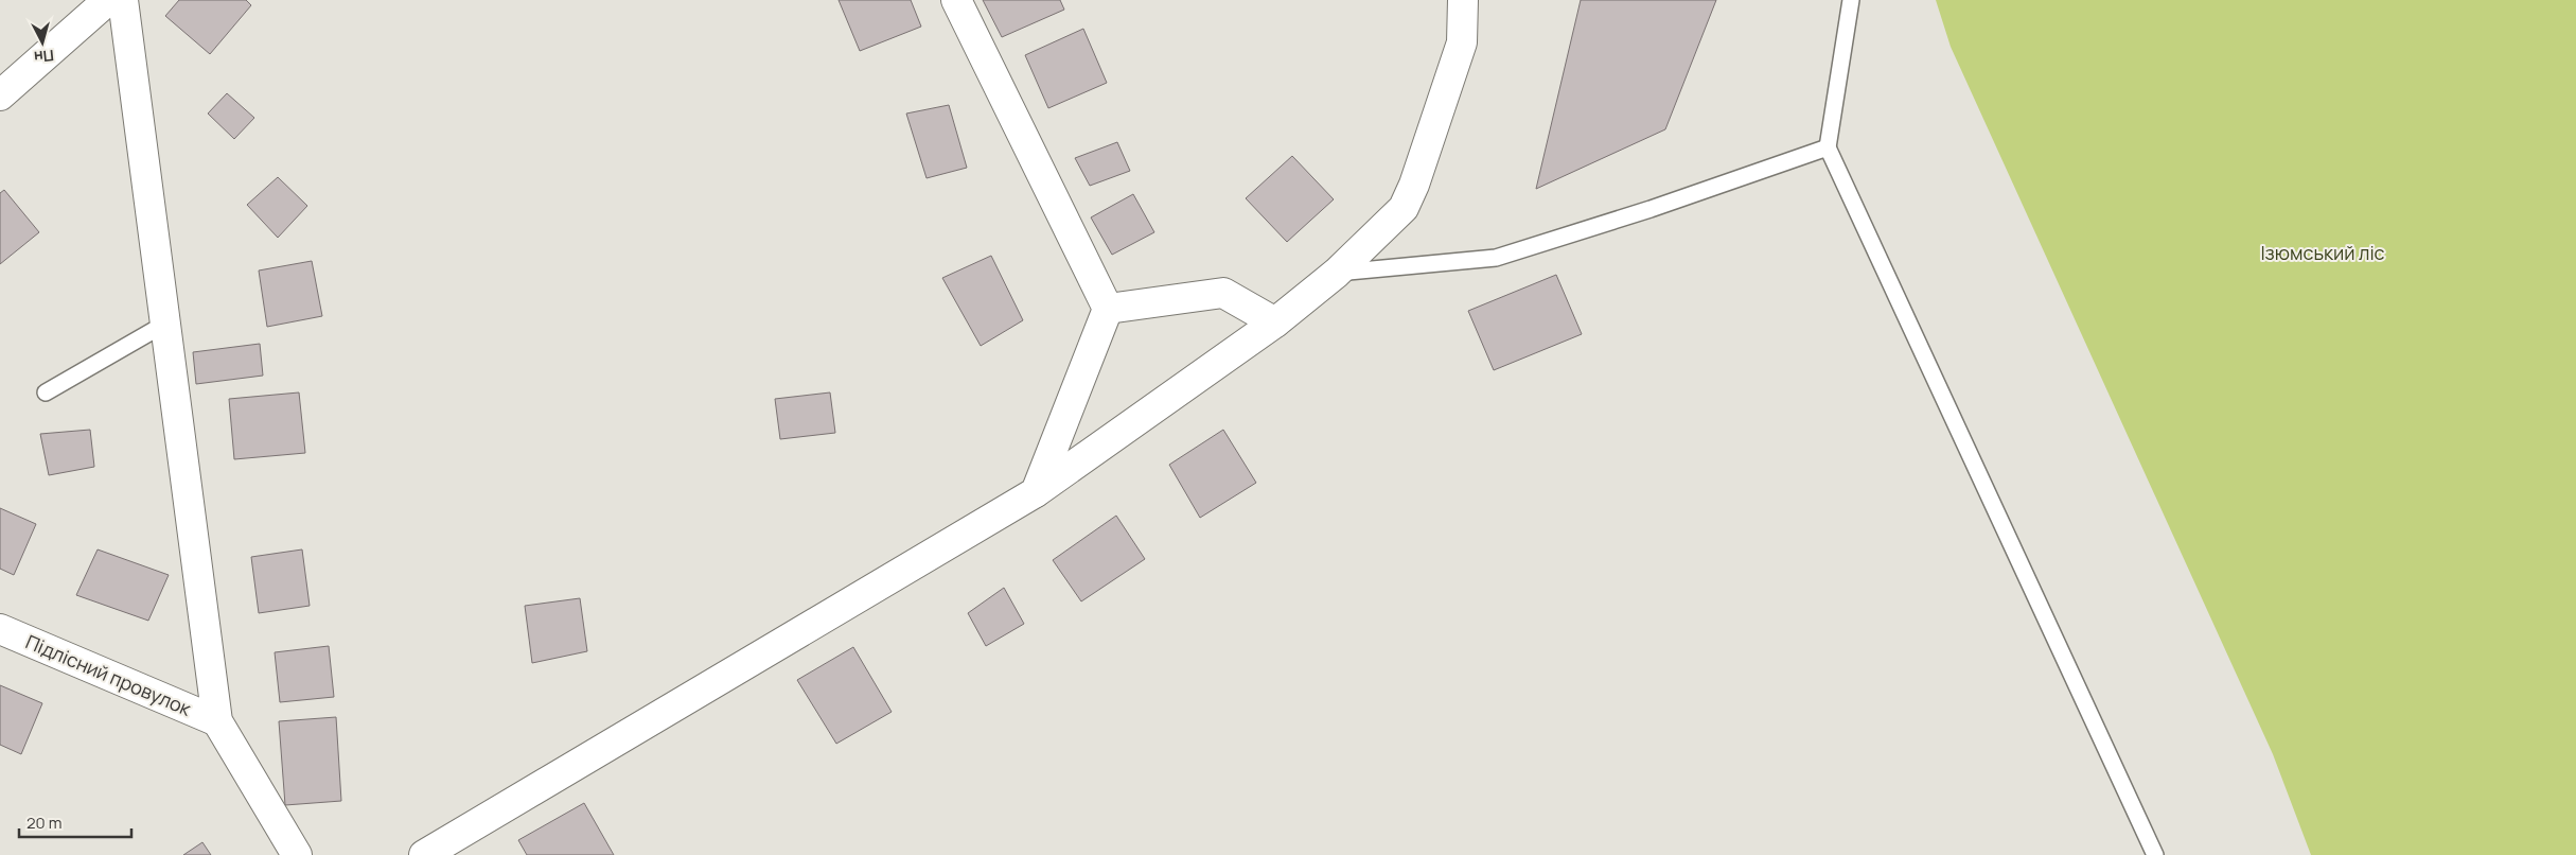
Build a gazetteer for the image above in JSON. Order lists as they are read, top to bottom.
{
  "streets": {
    "street": ["Підлісний провулок"]
  },
  "parks": ["Ізюмський ліс"],
  "scale_bar": "20 m",
  "north": "bottom"
}
